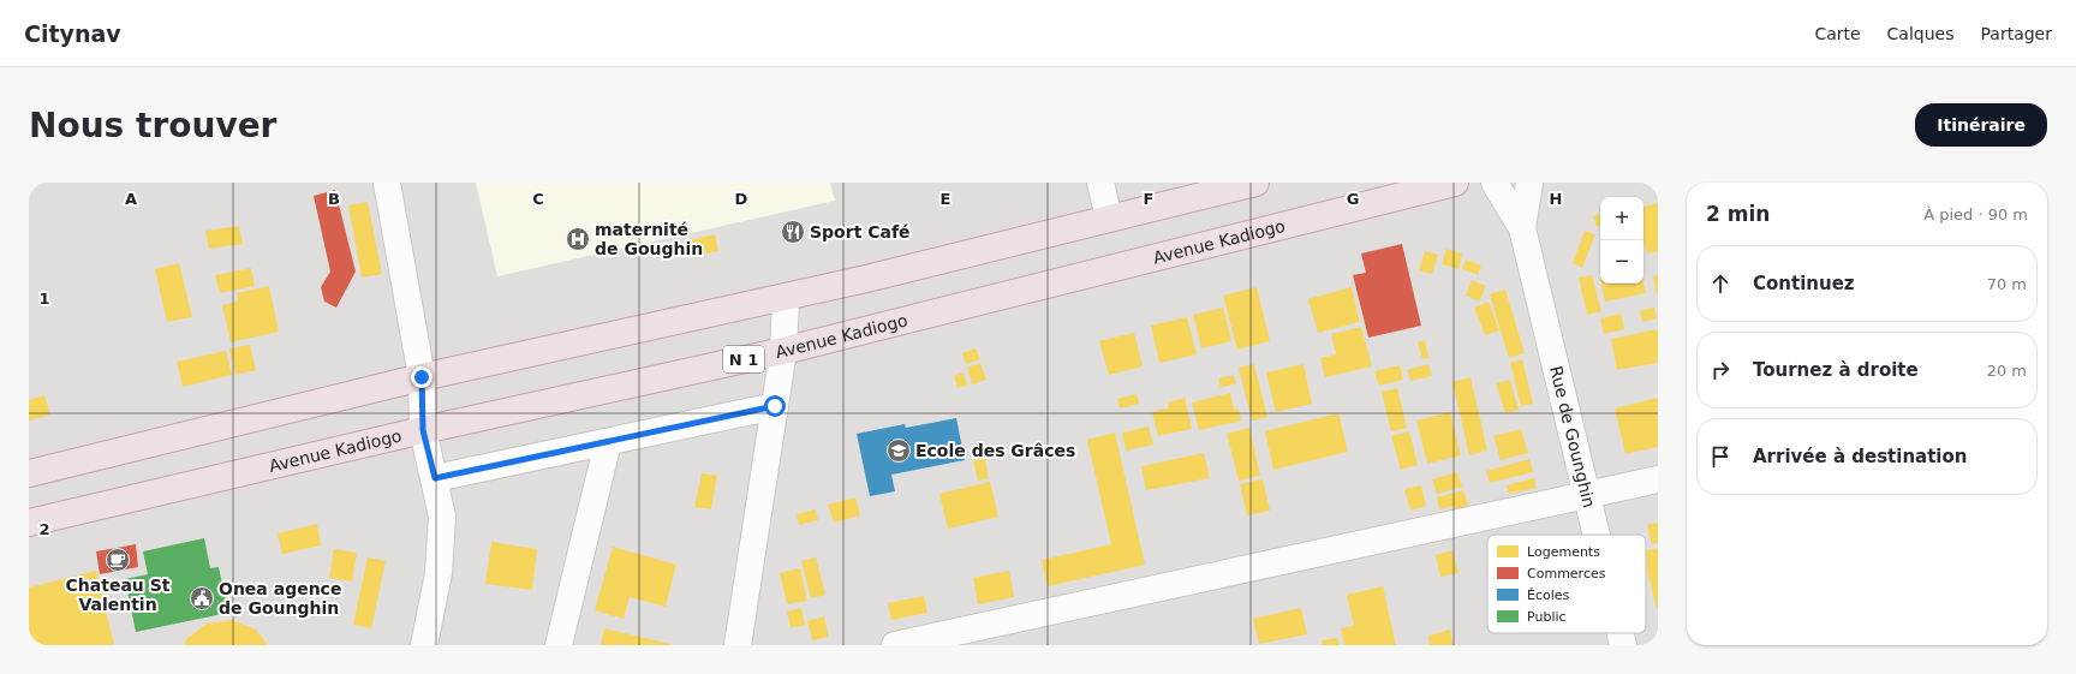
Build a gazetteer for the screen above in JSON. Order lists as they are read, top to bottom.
{
  "streets": {
    "highway": ["Avenue Kadiogo", "N 1"],
    "street": ["Rue de Gounghin"]
  },
  "places": {
    "restaurant": ["Sport Café"],
    "hospital": ["maternité de Goughin"],
    "school or university": ["Ecole des Grâces"],
    "cafe": ["Chateau St Valentin"],
    "public building": ["Onea agence de Gounghin"]
  },
  "legend": [
    "Logements",
    "Commerces",
    "Écoles",
    "Public"
  ],
  "page": {
    "header": "Citynav",
    "nav": ["Carte", "Calques", "Partager"],
    "buttons": "Itinéraire",
    "title": "Nous trouver",
    "heading": ["2 min", "À pied · 90 m"],
    "map_buttons": ["+", "−"],
    "list": [
      ["Continuez", "70 m"],
      ["Tournez à droite", "20 m"],
      "Arrivée à destination"
    ]
  },
  "grid": {
    "columns": [
      "A",
      "B",
      "C",
      "D",
      "E",
      "F",
      "G",
      "H"
    ],
    "rows": ["1", "2"]
  }
}
